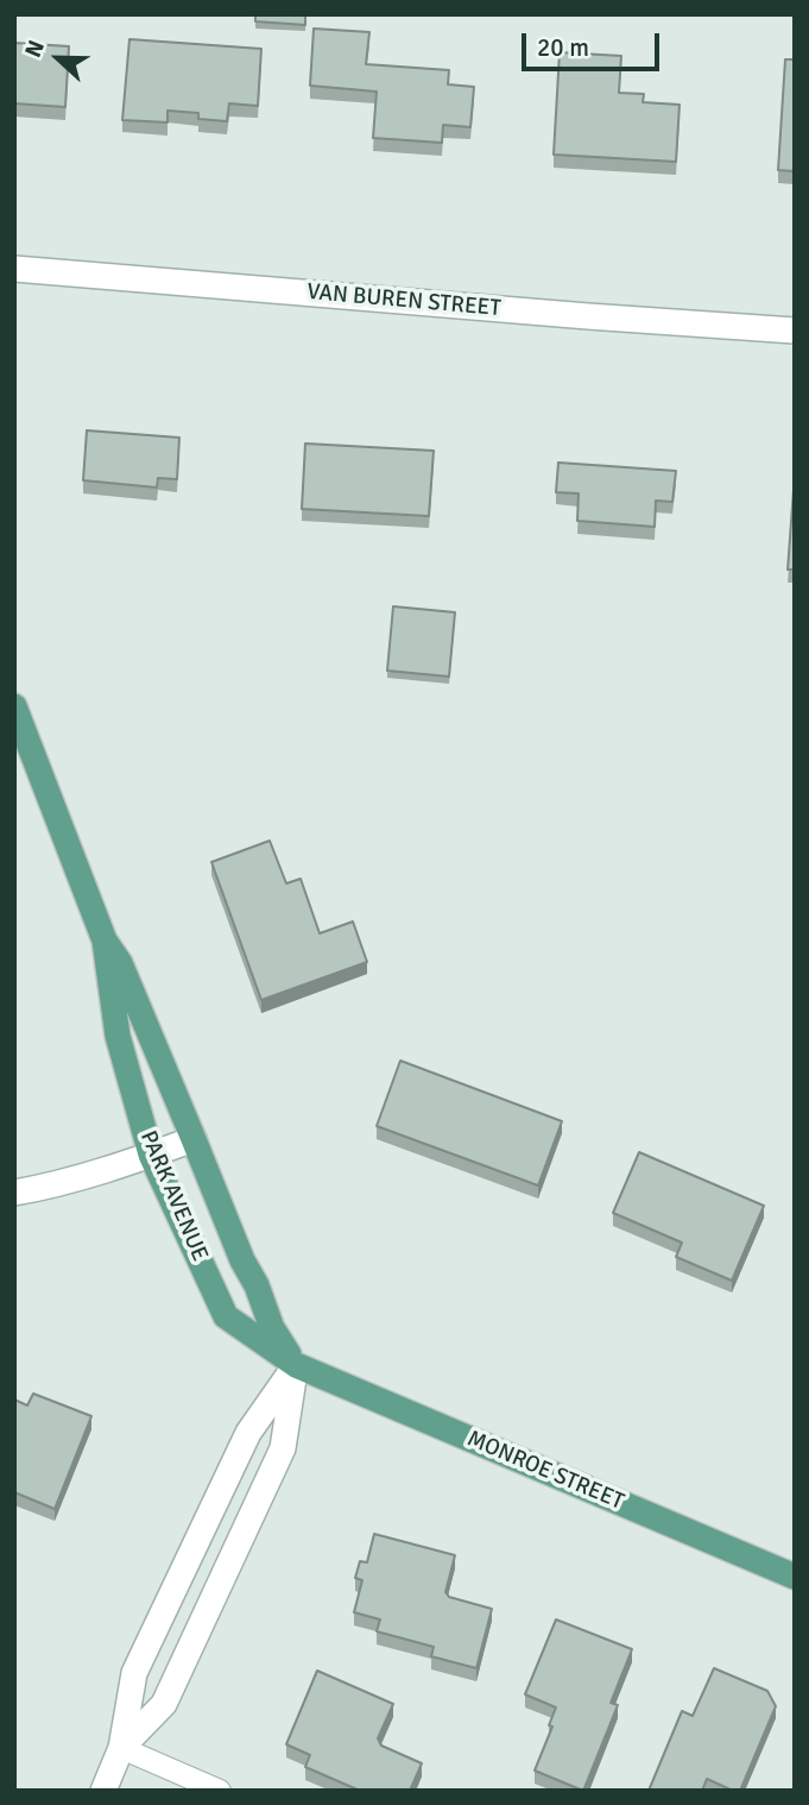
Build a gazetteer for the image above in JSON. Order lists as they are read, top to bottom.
{
  "streets": {
    "main road": ["PARK AVENUE", "MONROE STREET"],
    "street": ["VAN BUREN STREET"]
  },
  "crossings": [
    ["PARK AVENUE", "MONROE STREET"]
  ],
  "scale_bar": "20 m",
  "north": "left"
}
